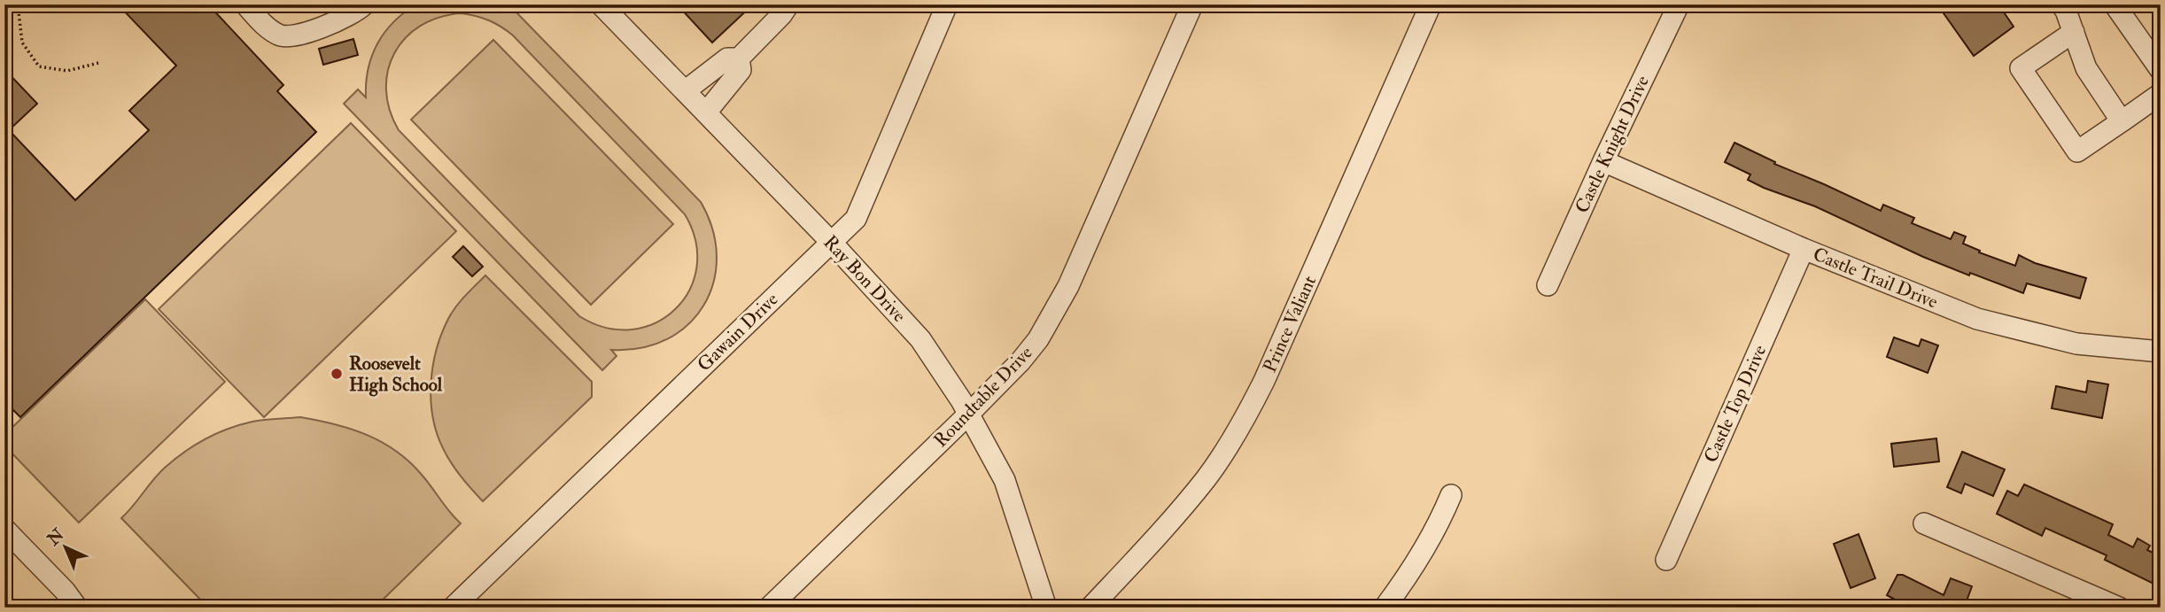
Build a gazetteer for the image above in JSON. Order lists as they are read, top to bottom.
{
  "streets": {
    "street": [
      "Castle Knight Drive",
      "Castle Trail Drive",
      "Ray Bon Drive",
      "Prince Valiant",
      "Gawain Drive",
      "Roundtable Drive",
      "Castle Top Drive"
    ]
  },
  "crossings": [
    ["Castle Knight Drive", "Castle Trail Drive"],
    ["Castle Trail Drive", "Castle Top Drive"],
    ["Ray Bon Drive", "Gawain Drive"],
    ["Ray Bon Drive", "Roundtable Drive"]
  ],
  "places": ["Roosevelt High School"],
  "north": "top left"
}
